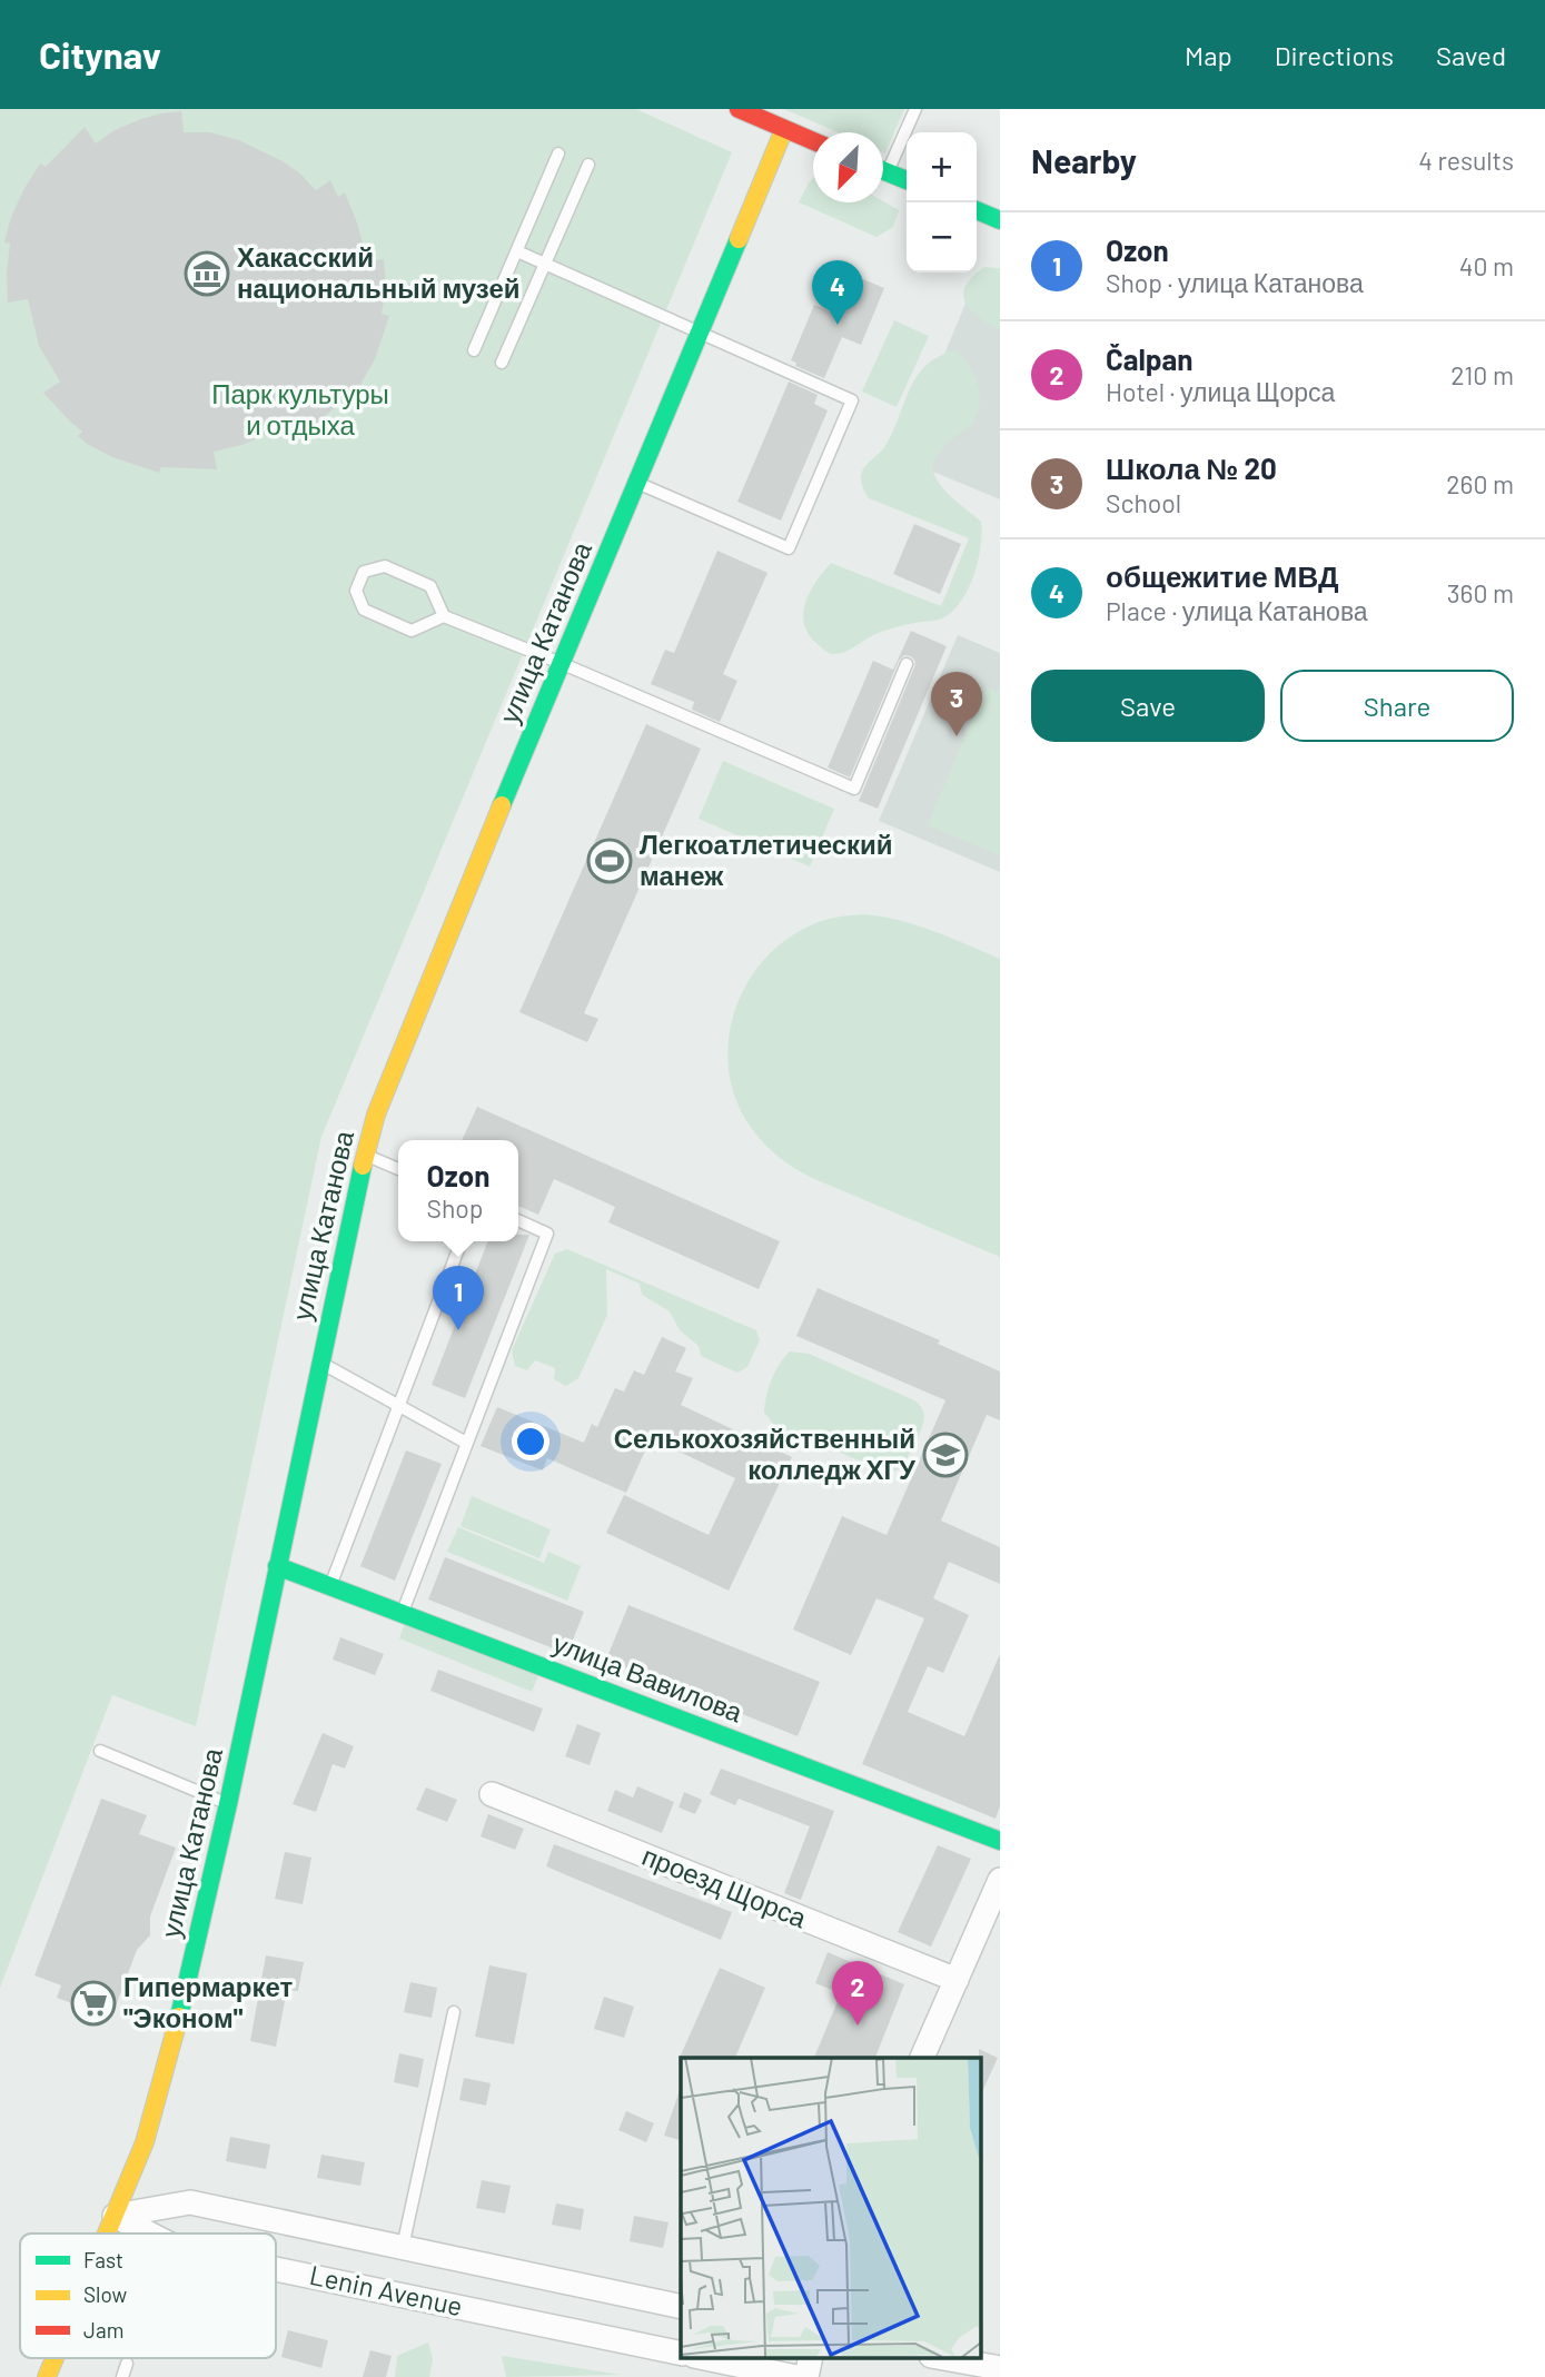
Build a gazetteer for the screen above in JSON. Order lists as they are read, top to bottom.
{
  "streets": {
    "street": [
      "улица Катанова",
      "улица Вавилова",
      "проезд Щорса",
      "Lenin Avenue"
    ]
  },
  "crossings": [
    ["улица Катанова", "улица Вавилова"],
    ["улица Катанова", "Lenin Avenue"]
  ],
  "parks": ["Парк культуры и отдыха"],
  "places": {
    "museum": ["Хакасский национальный музей"],
    "sports": ["Легкоатлетический манеж"],
    "school or university": ["Селькохозяйственный колледж ХГУ"],
    "supermarket": ["Гипермаркет \"Эконом\""]
  },
  "legend": ["Fast", "Slow", "Jam"],
  "north": "bottom left",
  "page": {
    "header": "Citynav",
    "nav": ["Map", "Directions", "Saved"],
    "heading": ["Nearby", "4 results"],
    "map_buttons": ["+", "−"],
    "list": [
      {
        "mark": "1",
        "name": "Ozon",
        "note": "Shop · улица Катанова",
        "value": "40 m"
      },
      {
        "mark": "2",
        "name": "Čalpan",
        "note": "Hotel · улица Щорса",
        "value": "210 m"
      },
      {
        "mark": "3",
        "name": "Школа № 20",
        "note": "School",
        "value": "260 m"
      },
      {
        "mark": "4",
        "name": "общежитие МВД",
        "note": "Place · улица Катанова",
        "value": "360 m"
      }
    ],
    "pins": [
      "4",
      "3",
      "1",
      "2"
    ],
    "buttons": ["Save", "Share"],
    "popup": ["Ozon", "Shop"]
  }
}
